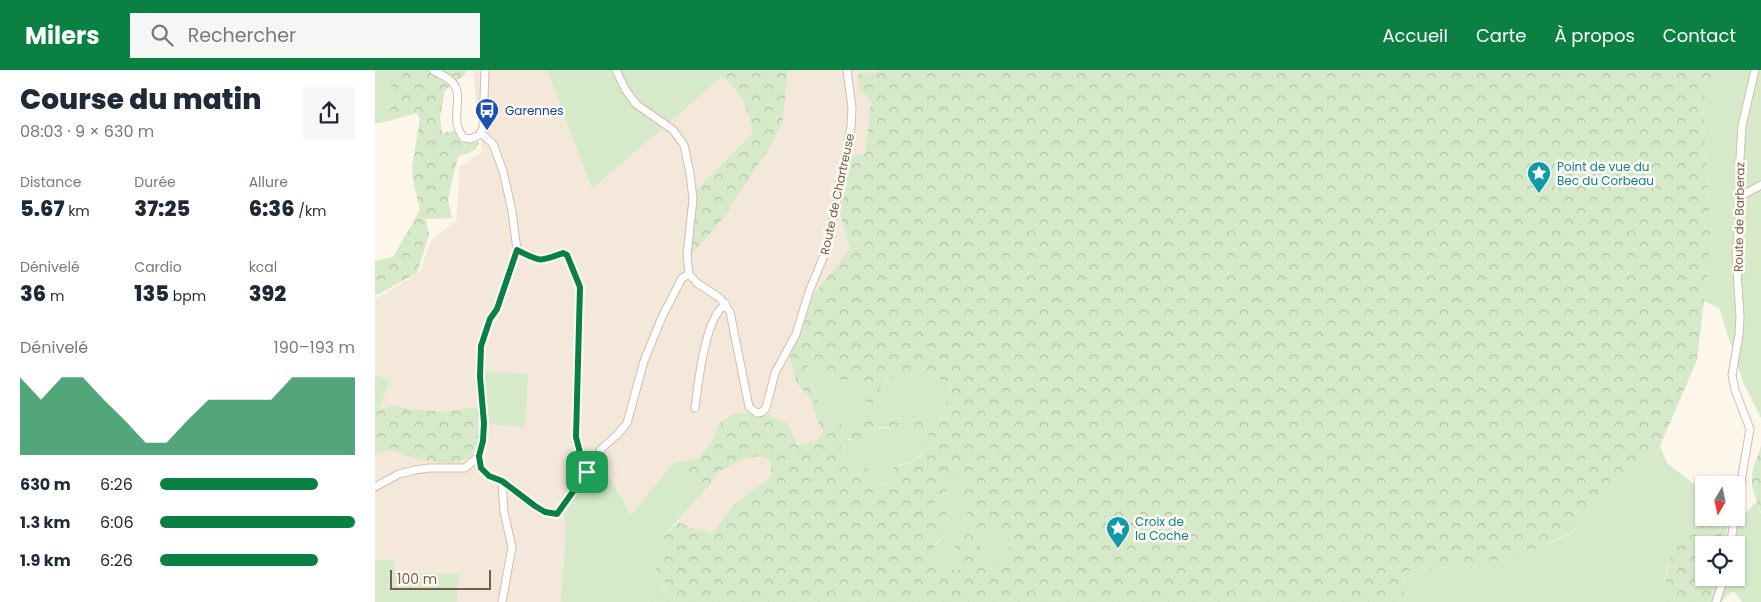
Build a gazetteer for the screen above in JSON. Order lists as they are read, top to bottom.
{
  "streets": {
    "street": ["Route de Chartreuse", "Route de Barberaz"]
  },
  "places": {
    "bus stop": ["Garennes"],
    "place": ["Point de vue du Bec du Corbeau", "Croix de la Coche"]
  },
  "scale_bar": "100 m",
  "north": "bottom",
  "page": {
    "header": "Milers",
    "search": "Rechercher",
    "nav": [
      "Accueil",
      "Carte",
      "À propos",
      "Contact"
    ],
    "heading": ["Course du matin", "08:03 · 9 × 630 m"],
    "stats": [
      ["Distance", "5.67 km"],
      ["Durée", "37:25"],
      ["Allure", "6:36 /km"],
      ["Dénivelé", "36 m"],
      ["Cardio", "135 bpm"],
      ["kcal", "392"]
    ],
    "chart": ["Dénivelé", "190–193 m"],
    "list": [
      {
        "name": "630 m",
        "note": "6:26"
      },
      {
        "name": "1.3 km",
        "note": "6:06"
      },
      {
        "name": "1.9 km",
        "note": "6:26"
      }
    ],
    "scale": "100 m"
  }
}
